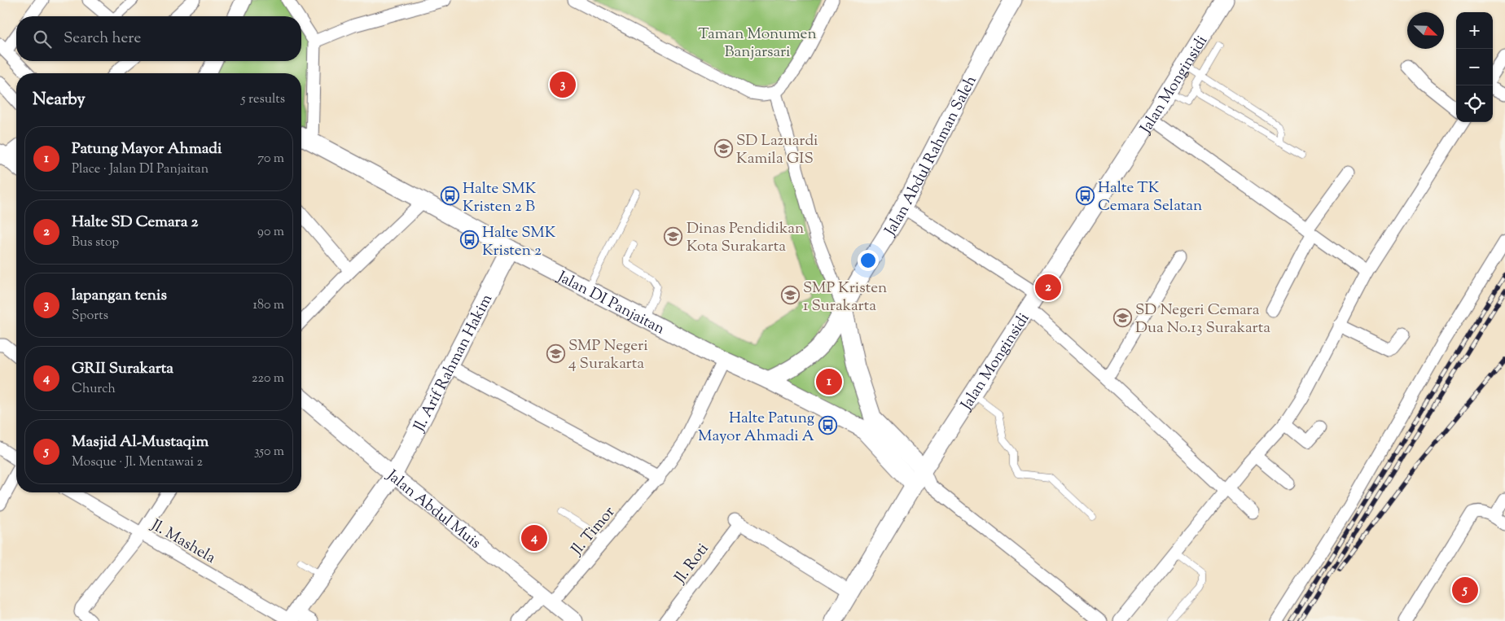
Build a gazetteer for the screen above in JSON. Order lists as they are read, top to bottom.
{
  "streets": {
    "main road": [
      "Jalan Monginsidi",
      "Jalan Abdul Rahman Saleh",
      "Jalan DI Panjaitan",
      "Jl. Arif Rahman Hakim"
    ],
    "street": [
      "Jalan Abdul Muis",
      "Jl. Timor",
      "Jl. Mashela",
      "Jl. Roti"
    ]
  },
  "crossings": [
    ["Jalan Monginsidi", "Jalan DI Panjaitan"],
    ["Jalan Monginsidi", "Jl. Roti"],
    ["Jalan Abdul Rahman Saleh", "Jalan DI Panjaitan"],
    ["Jalan DI Panjaitan", "Jl. Arif Rahman Hakim"],
    ["Jalan DI Panjaitan", "Jl. Timor"],
    ["Jl. Arif Rahman Hakim", "Jalan Abdul Muis"],
    ["Jl. Arif Rahman Hakim", "Jl. Mashela"],
    ["Jalan Abdul Muis", "Jl. Timor"]
  ],
  "parks": ["Taman Monumen Banjarsari"],
  "places": {
    "school or university": [
      "SD Lazuardi Kamila GIS",
      "Dinas Pendidikan Kota Surakarta",
      "SMP Kristen 1 Surakarta",
      "SD Negeri Cemara Dua No.13 Surakarta",
      "SMP Negeri 4 Surakarta"
    ],
    "bus stop": [
      "Halte TK Cemara Selatan",
      "Halte SMK Kristen 2 B",
      "Halte SMK Kristen 2",
      "Halte Patung Mayor Ahmadi A"
    ]
  },
  "north": "bottom right",
  "page": {
    "map_buttons": ["+", "−"],
    "search": "Search here",
    "pins": [
      "3",
      "2",
      "1",
      "4",
      "5"
    ],
    "heading": ["Nearby", "5 results"],
    "list": [
      {
        "mark": "1",
        "name": "Patung Mayor Ahmadi",
        "note": "Place · Jalan DI Panjaitan",
        "value": "70 m"
      },
      {
        "mark": "2",
        "name": "Halte SD Cemara 2",
        "note": "Bus stop",
        "value": "90 m"
      },
      {
        "mark": "3",
        "name": "lapangan tenis",
        "note": "Sports",
        "value": "180 m"
      },
      {
        "mark": "4",
        "name": "GRII Surakarta",
        "note": "Church",
        "value": "220 m"
      },
      {
        "mark": "5",
        "name": "Masjid Al-Mustaqim",
        "note": "Mosque · Jl. Mentawai 2",
        "value": "350 m"
      }
    ]
  }
}
